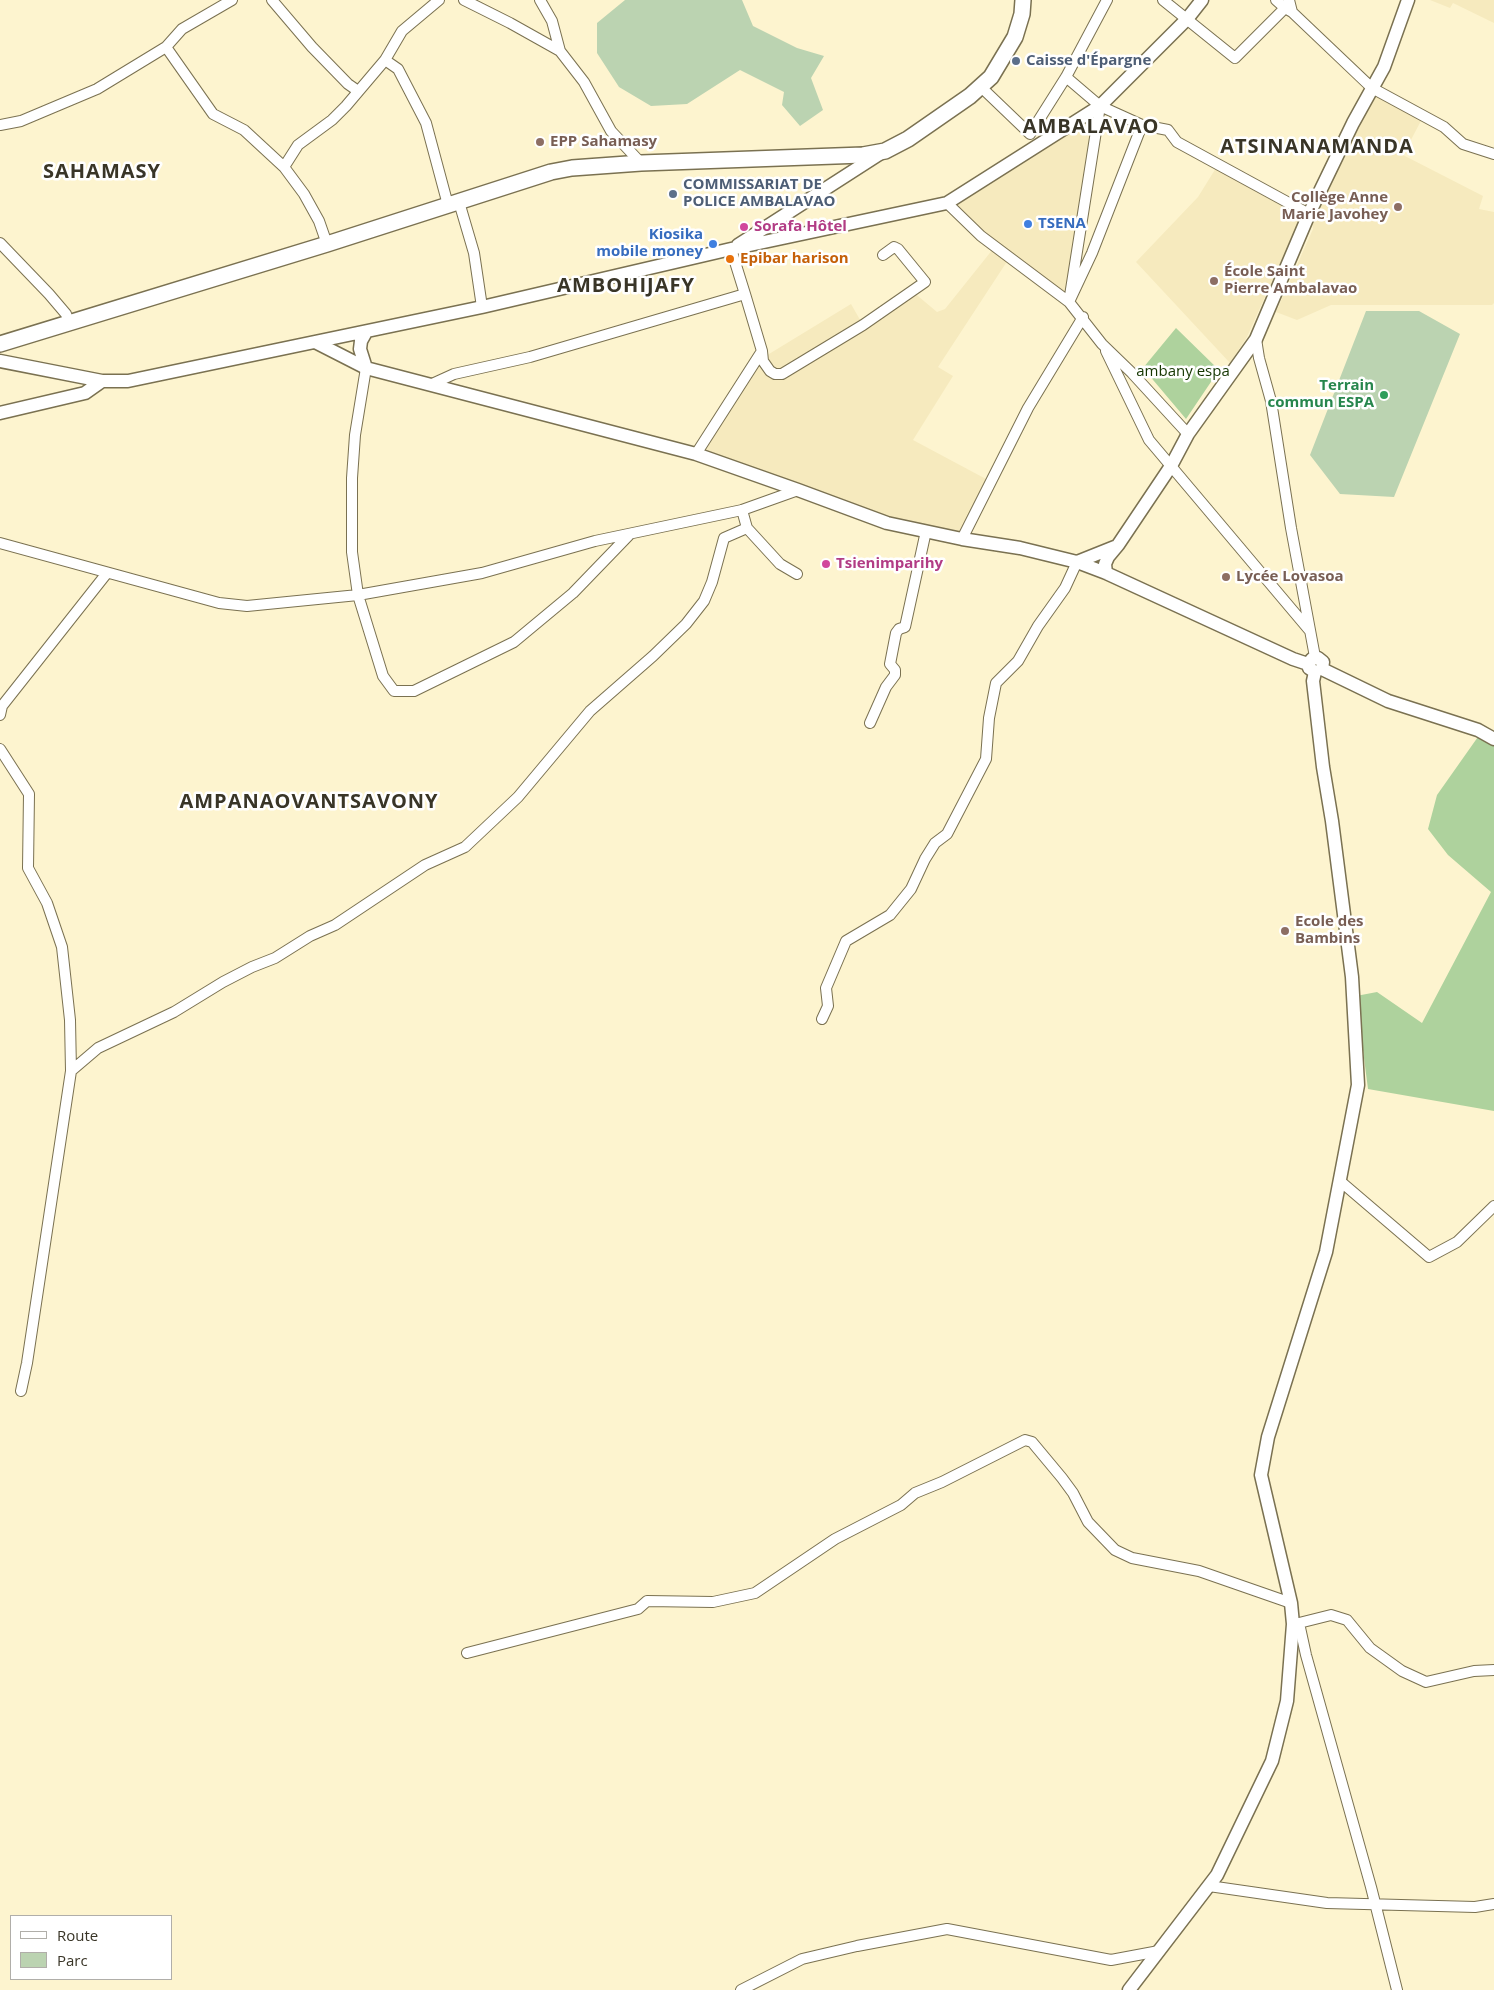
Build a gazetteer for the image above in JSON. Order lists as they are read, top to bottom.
{
  "districts": [
    "AMBALAVAO",
    "ATSINANAMANDA",
    "SAHAMASY",
    "AMBOHIJAFY",
    "AMPANAOVANTSAVONY"
  ],
  "parks": ["ambany espa"],
  "places": [
    "Caisse d'Épargne",
    "EPP Sahamasy",
    "COMMISSARIAT DE POLICE AMBALAVAO",
    "Collège Anne Marie Javohey",
    "TSENA",
    "Sorafa Hôtel",
    "Kiosika mobile money",
    "Epibar harison",
    "École Saint Pierre Ambalavao",
    "Terrain commun ESPA",
    "Tsienimparihy",
    "Lycée Lovasoa",
    "Ecole des Bambins"
  ],
  "legend": ["Route", "Parc"]
}
